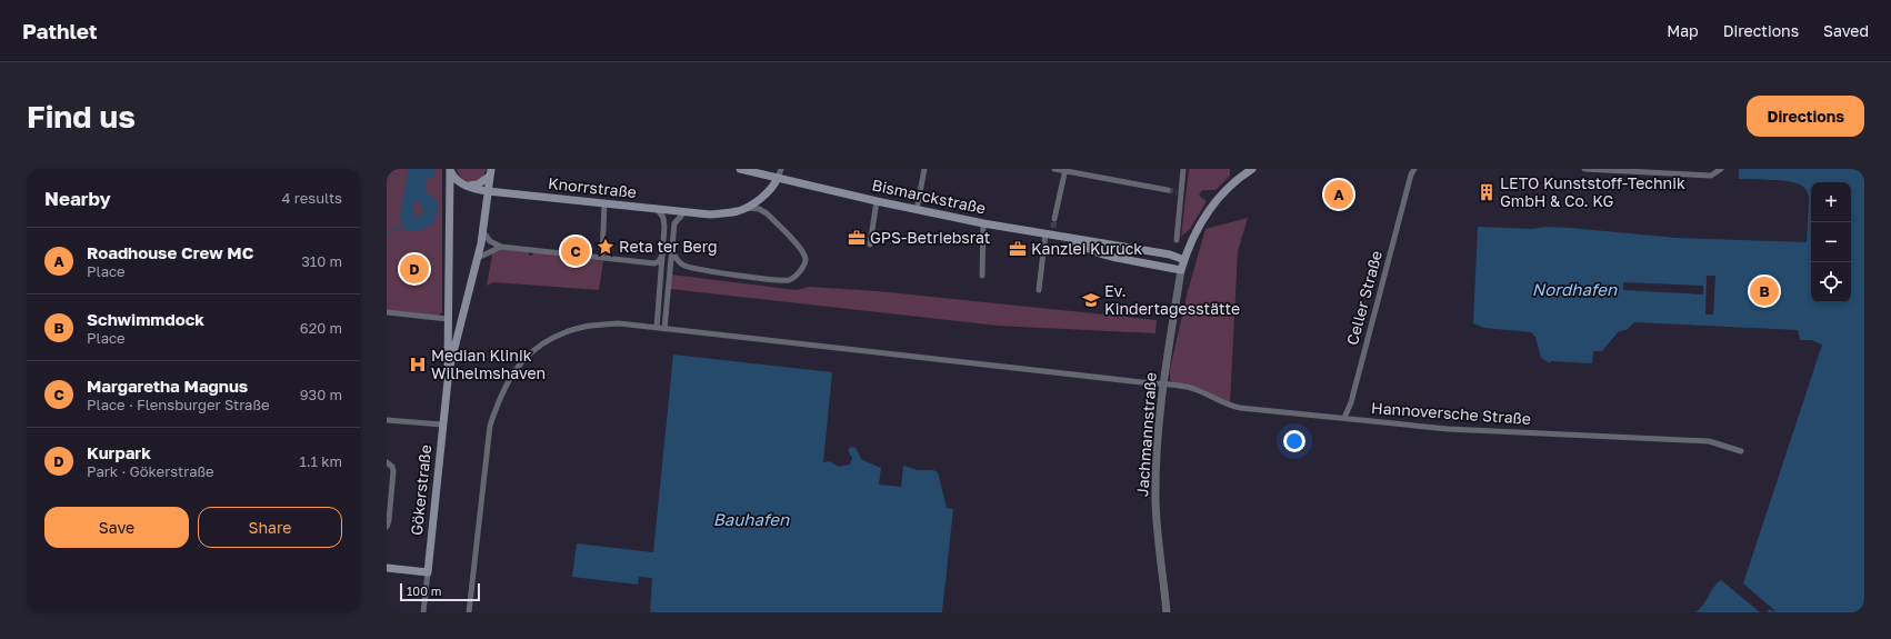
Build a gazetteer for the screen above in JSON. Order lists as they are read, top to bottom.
{
  "streets": {
    "main road": [
      "Knorrstraße",
      "Bismarckstraße",
      "Jachmannstraße",
      "Gökerstraße"
    ],
    "street": ["Celler Straße", "Hannoversche Straße"]
  },
  "crossings": [
    ["Knorrstraße", "Gökerstraße"],
    ["Bismarckstraße", "Jachmannstraße"],
    ["Celler Straße", "Hannoversche Straße"],
    ["Hannoversche Straße", "Jachmannstraße"]
  ],
  "water": ["Nordhafen", "Bauhafen"],
  "places": {
    "building": ["LETO Kunststoff-Technik GmbH & Co. KG"],
    "office": ["GPS-Betriebsrat", "Kanzlei Kuruck"],
    "place": ["Reta ter Berg"],
    "school or university": ["Ev. Kindertagesstätte"],
    "hospital": ["Median Klinik Wilhelmshaven"]
  },
  "scale_bar": "100 m",
  "page": {
    "header": "Pathlet",
    "nav": ["Map", "Directions", "Saved"],
    "buttons": [
      "Directions",
      ["Save", "Share"]
    ],
    "title": "Find us",
    "heading": ["Nearby", "4 results"],
    "pins": [
      "A",
      "C",
      "D",
      "B"
    ],
    "map_buttons": ["+", "−"],
    "list": [
      {
        "mark": "A",
        "name": "Roadhouse Crew MC",
        "note": "Place",
        "value": "310 m"
      },
      {
        "mark": "B",
        "name": "Schwimmdock",
        "note": "Place",
        "value": "620 m"
      },
      {
        "mark": "C",
        "name": "Margaretha Magnus",
        "note": "Place · Flensburger Straße",
        "value": "930 m"
      },
      {
        "mark": "D",
        "name": "Kurpark",
        "note": "Park · Gökerstraße",
        "value": "1.1 km"
      }
    ],
    "scale": "100 m"
  }
}
